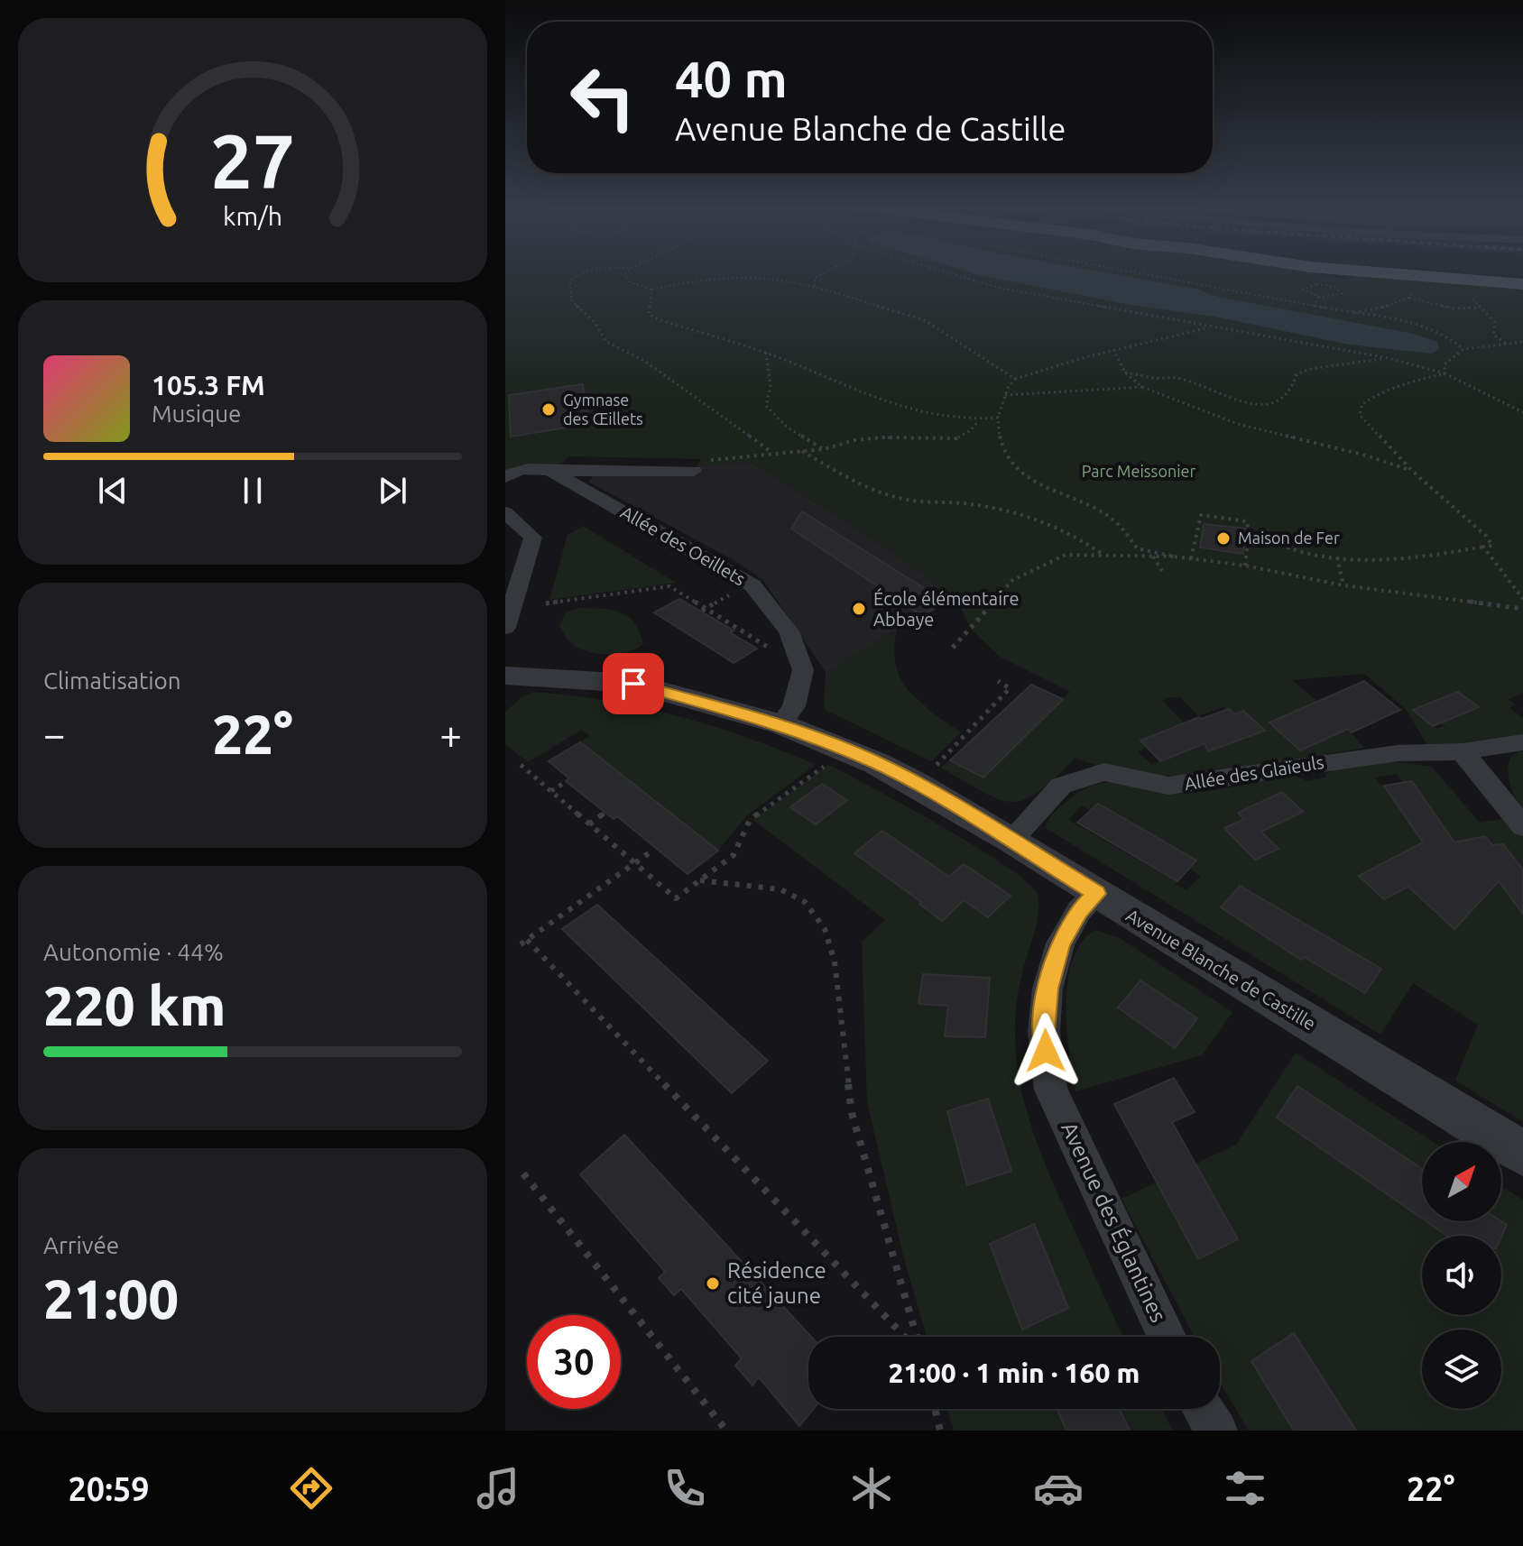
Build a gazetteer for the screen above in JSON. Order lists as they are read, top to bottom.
{
  "streets": {
    "street": [
      "Allée des Oeillets",
      "Allée des Glaïeuls",
      "Avenue Blanche de Castille",
      "Avenue des Églantines"
    ]
  },
  "crossings": [
    ["Allée des Oeillets", "Avenue Blanche de Castille"],
    ["Allée des Glaïeuls", "Avenue Blanche de Castille"],
    ["Avenue Blanche de Castille", "Avenue des Églantines"]
  ],
  "parks": ["Parc Meissonier"],
  "places": [
    "Gymnase des Œillets",
    "Maison de Fer",
    "École élémentaire Abbaye",
    "Résidence cité jaune"
  ],
  "north": "top right",
  "page": {
    "turn": ["40 m", "Avenue Blanche de Castille"],
    "song": ["105.3 FM", "Musique"],
    "tile": [
      "Climatisation",
      ["Autonomie · 44%", "220 km"],
      ["Arrivée", "21:00"]
    ],
    "heat": ["−", "22°", "+"],
    "limit": "30",
    "trip": "21:00 · 1 min · 160 m",
    "tabs": ["20:59", "22°"],
    "gauge": ["27", "km/h"]
  }
}
